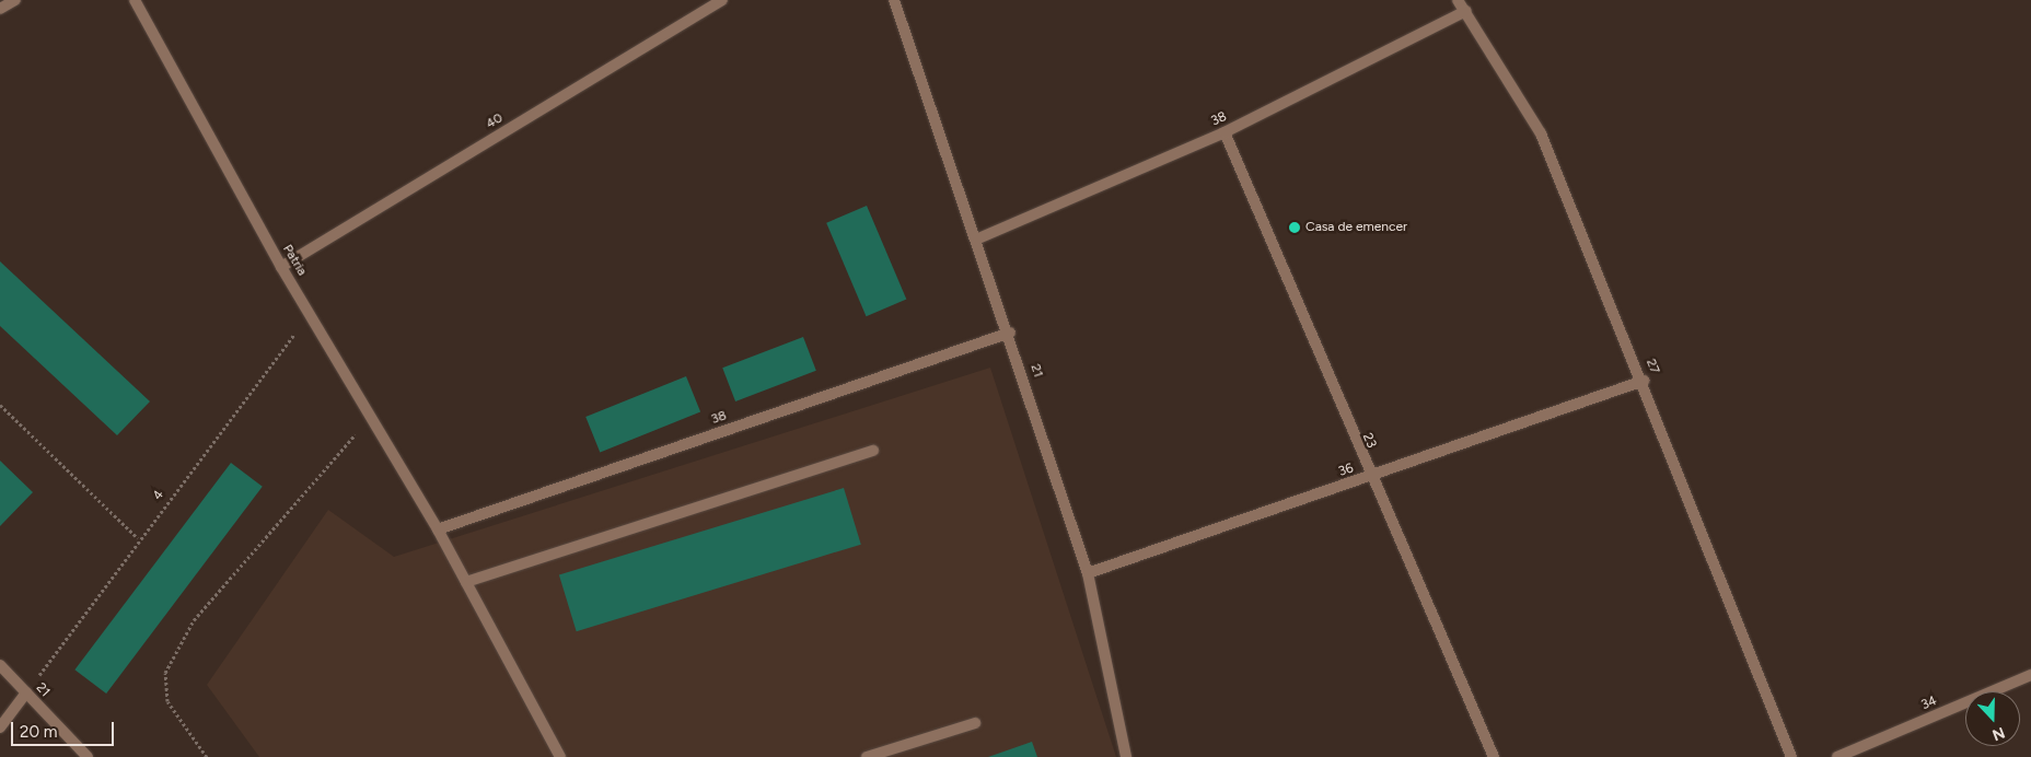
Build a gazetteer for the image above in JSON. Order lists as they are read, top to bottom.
{
  "streets": {
    "street": [
      "38",
      "40",
      "Patria",
      "27",
      "21",
      "23",
      "36",
      "34"
    ],
    "path": ["4"]
  },
  "crossings": [
    ["38", "Patria"],
    ["38", "27"],
    ["38", "21"],
    ["38", "23"],
    ["40", "Patria"],
    ["Patria", "4"],
    ["27", "36"],
    ["21", "36"],
    ["21", "4"],
    ["23", "36"]
  ],
  "places": ["Casa de emencer"],
  "scale_bar": "20 m",
  "north": "bottom"
}
